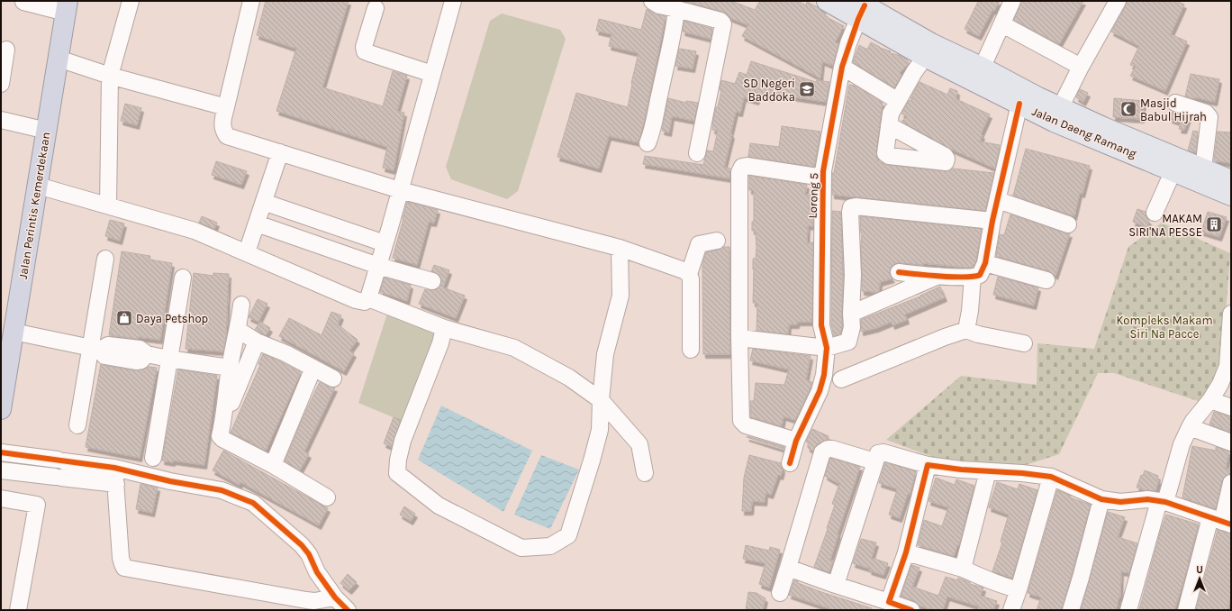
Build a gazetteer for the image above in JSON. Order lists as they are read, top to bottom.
{
  "streets": {
    "highway": ["Jalan Perintis Kemerdekaan"],
    "main road": ["Jalan Daeng Ramang"],
    "street": ["Lorong 5"]
  },
  "crossings": [
    ["Jalan Daeng Ramang", "Lorong 5"]
  ],
  "parks": ["Kompleks Makam Siri Na Pacce"],
  "places": {
    "school or university": ["SD Negeri Baddoka"],
    "mosque": ["Masjid Babul Hijrah"],
    "building": ["MAKAM SIRI'NA PESSE"],
    "shop": ["Daya Petshop"]
  },
  "north": "top"
}
